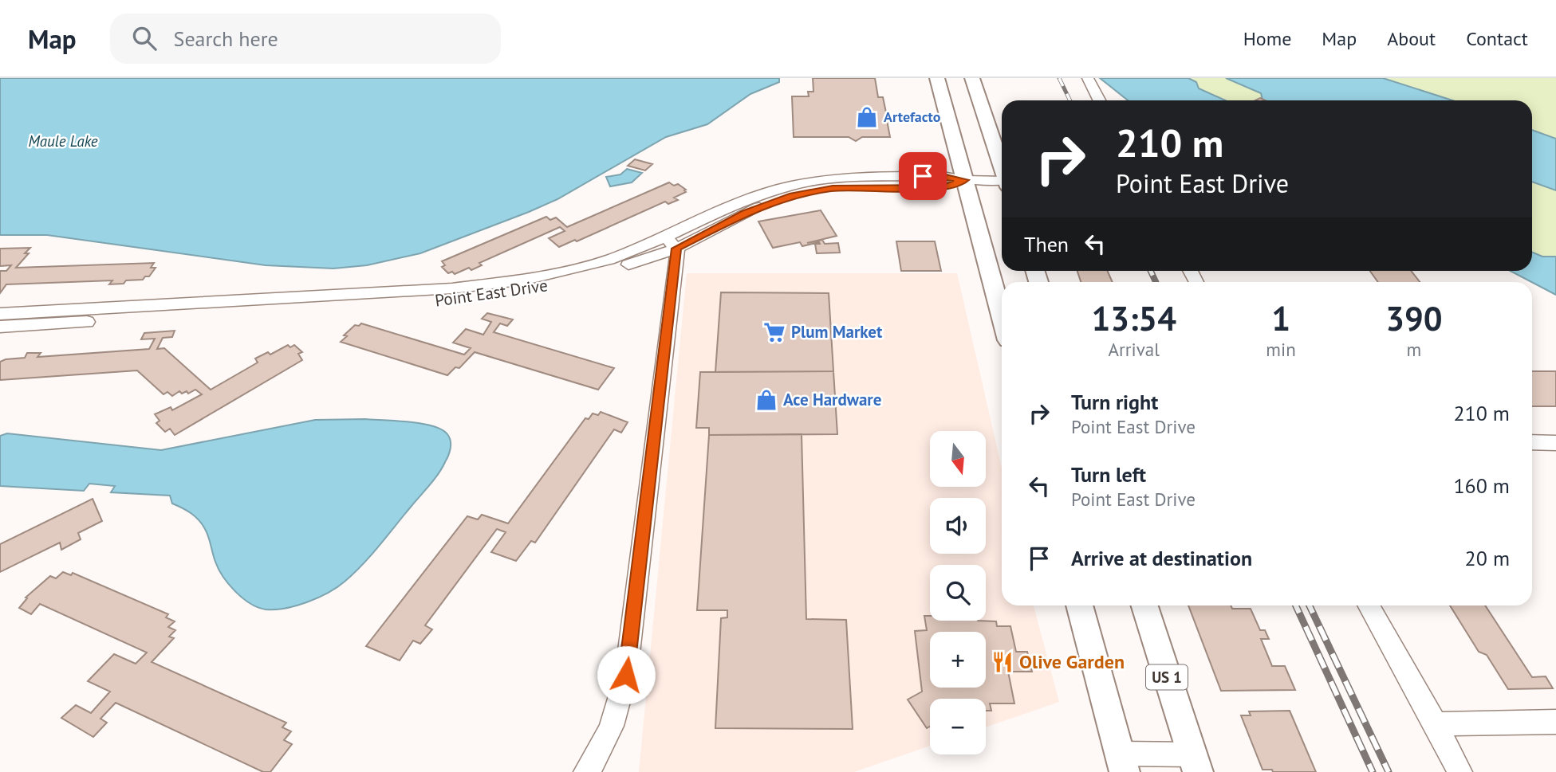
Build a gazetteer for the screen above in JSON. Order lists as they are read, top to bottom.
{
  "streets": {
    "main road": ["US 1"],
    "street": ["Point East Drive"]
  },
  "water": ["Maule Lake"],
  "places": {
    "shop": ["Artefacto", "Ace Hardware"],
    "supermarket": ["Plum Market"],
    "restaurant": ["Olive Garden"]
  },
  "north": "bottom",
  "page": {
    "header": "Map",
    "search": "Search here",
    "nav": [
      "Home",
      "Map",
      "About",
      "Contact"
    ],
    "turn": ["210 m", "Point East Drive"],
    "then": "Then",
    "eta": [
      "13:54",
      "Arrival",
      "1",
      "min",
      "390",
      "m"
    ],
    "list": [
      {
        "name": "Turn right",
        "note": "Point East Drive",
        "value": "210 m"
      },
      {
        "name": "Turn left",
        "note": "Point East Drive",
        "value": "160 m"
      },
      {
        "name": "Arrive at destination",
        "value": "20 m"
      }
    ],
    "map_buttons": ["+", "−"]
  }
}
